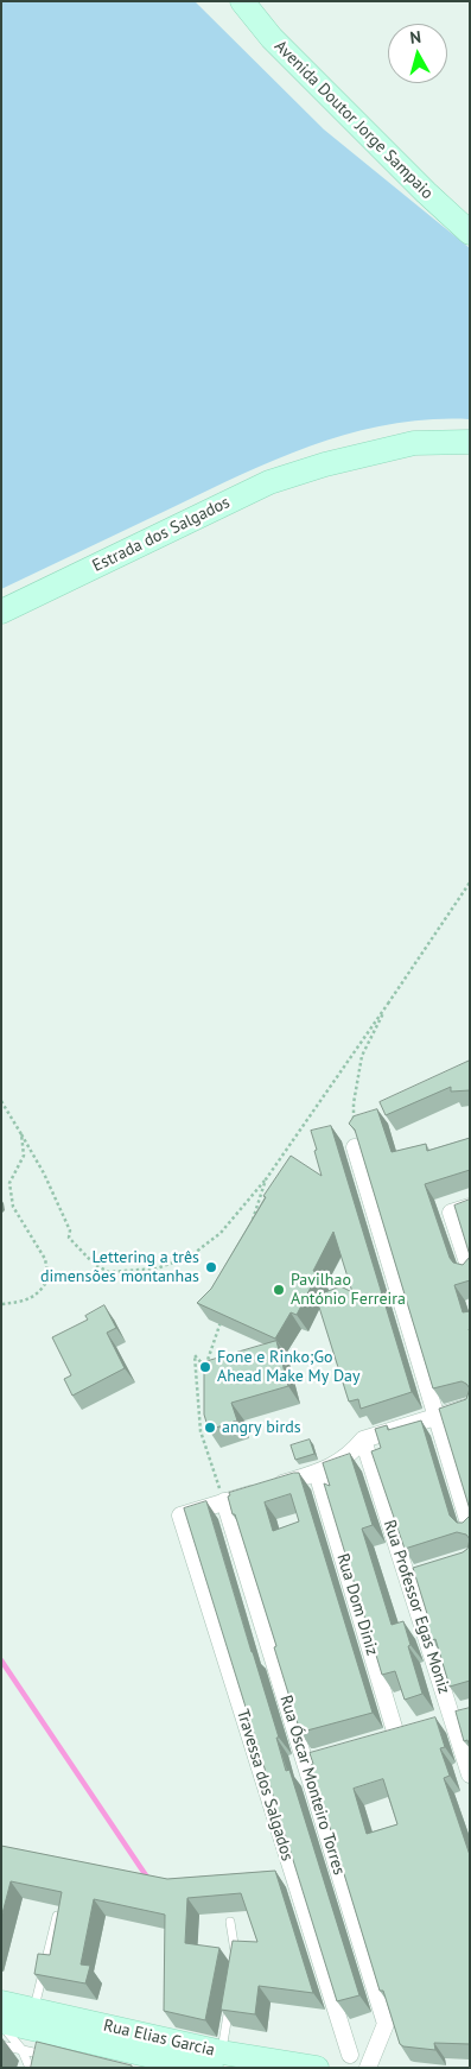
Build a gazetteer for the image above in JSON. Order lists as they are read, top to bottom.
{
  "streets": {
    "main road": ["Avenida Doutor Jorge Sampaio", "Estrada dos Salgados", "Rua Elias Garcia"],
    "street": [
      "Rua Dom Diniz",
      "Rua Professor Egas Moniz",
      "Travessa dos Salgados",
      "Rua Óscar Monteiro Torres"
    ]
  },
  "crossings": [
    ["Travessa dos Salgados", "Rua Óscar Monteiro Torres"]
  ],
  "places": [
    "Lettering a três dimensões montanhas",
    "Pavilhao António Ferreira",
    "Fone e Rinko;Go Ahead Make My Day",
    "angry birds"
  ],
  "north": "top"
}
